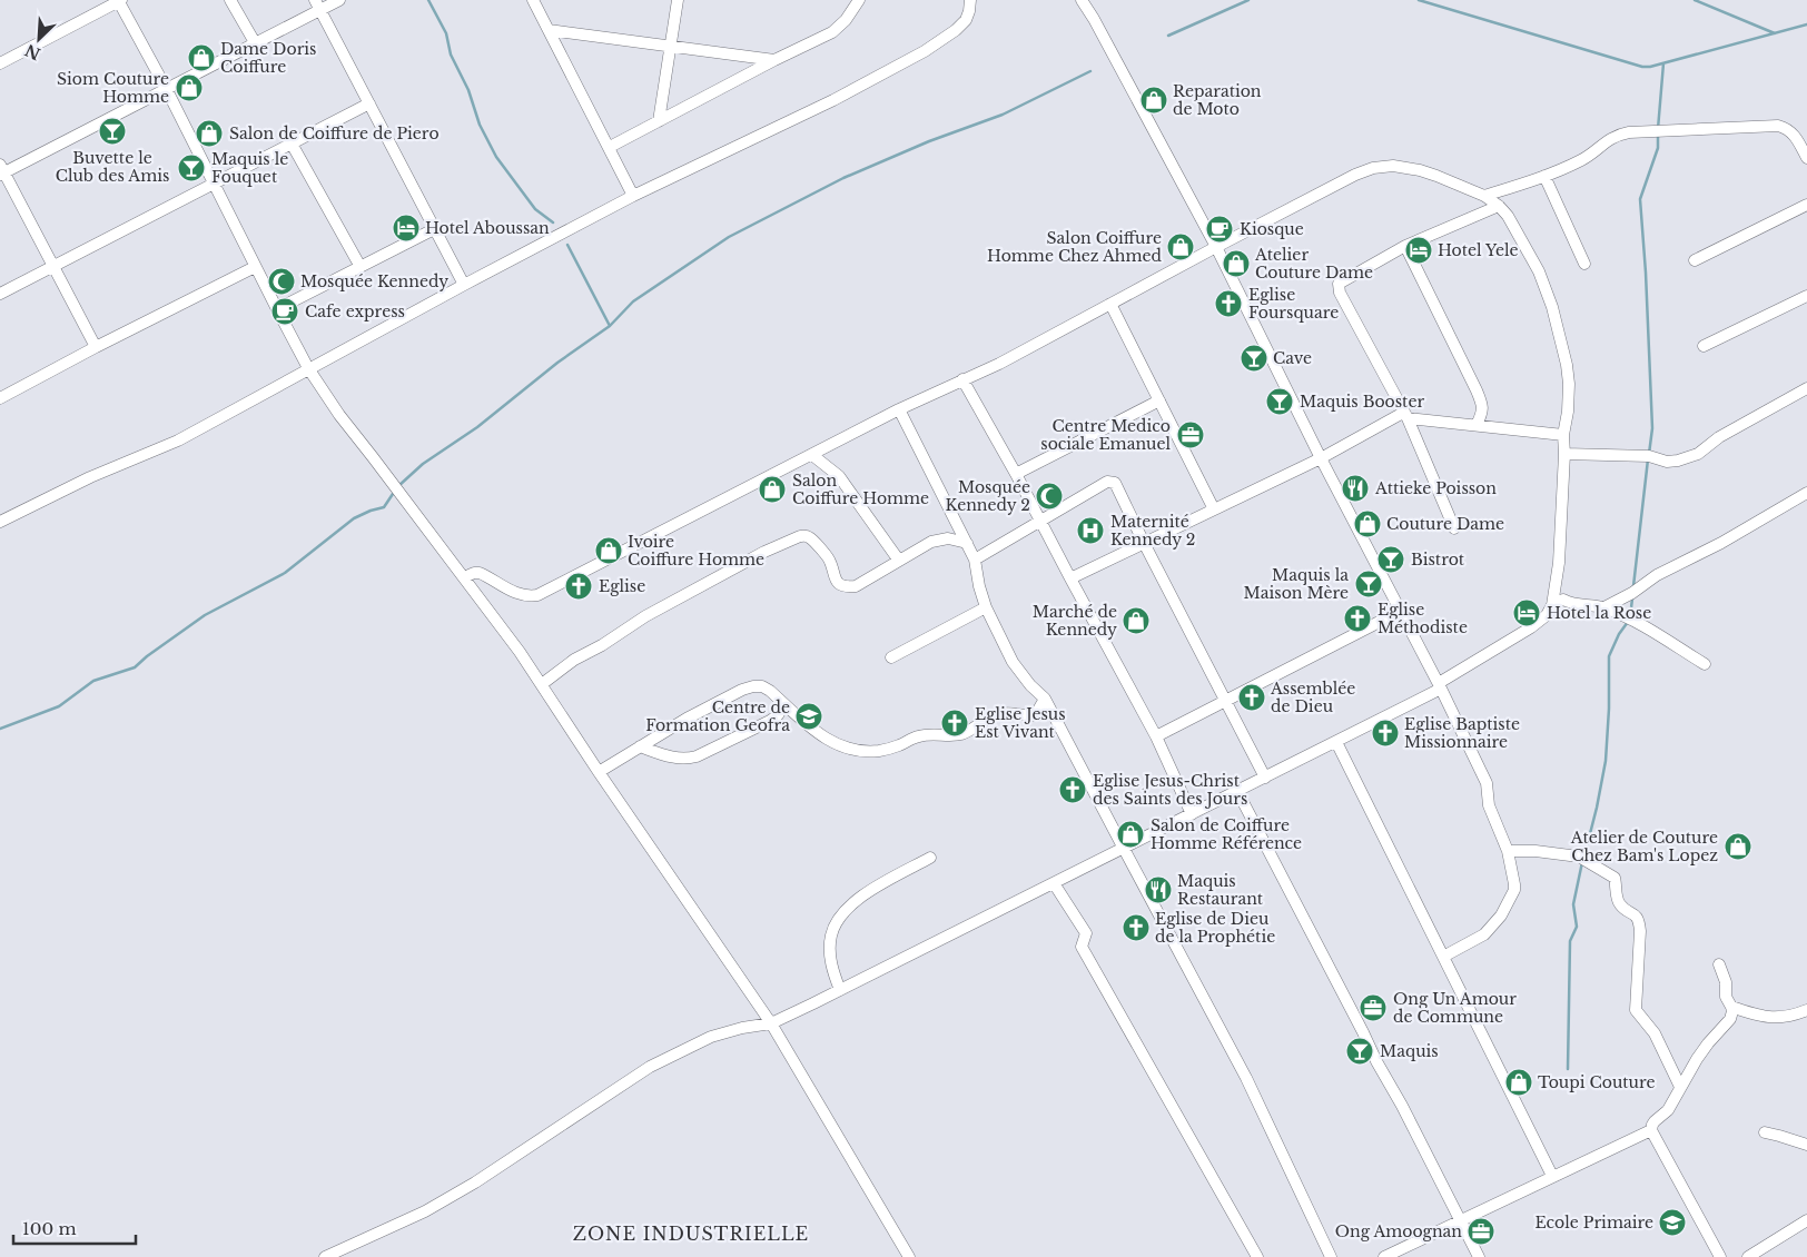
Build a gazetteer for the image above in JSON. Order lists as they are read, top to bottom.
{
  "districts": ["ZONE INDUSTRIELLE"],
  "places": {
    "shop": [
      "Dame Doris Coiffure",
      "Siom Couture Homme",
      "Reparation de Moto",
      "Salon de Coiffure de Piero",
      "Salon Coiffure Homme Chez Ahmed",
      "Atelier Couture Dame",
      "Salon Coiffure Homme",
      "Couture Dame",
      "Ivoire Coiffure Homme",
      "Marché de Kennedy",
      "Salon de Coiffure Homme Référence",
      "Atelier de Couture Chez Bam's Lopez",
      "Toupi Couture"
    ],
    "bar": [
      "Buvette le Club des Amis",
      "Maquis le Fouquet",
      "Cave",
      "Maquis Booster",
      "Bistrot",
      "Maquis la Maison Mère",
      "Maquis"
    ],
    "hotel": ["Hotel Aboussan", "Hotel Yele", "Hotel la Rose"],
    "cafe": ["Kiosque", "Cafe express"],
    "mosque": ["Mosquée Kennedy", "Mosquée Kennedy 2"],
    "church": [
      "Eglise Foursquare",
      "Eglise",
      "Eglise Méthodiste",
      "Assemblée de Dieu",
      "Eglise Jesus Est Vivant",
      "Eglise Baptiste Missionnaire",
      "Eglise Jesus-Christ des Saints des Jours",
      "Eglise de Dieu de la Prophétie"
    ],
    "office": ["Centre Medico sociale Emanuel", "Ong Un Amour de Commune", "Ong Amoognan"],
    "restaurant": ["Attieke Poisson", "Maquis Restaurant"],
    "hospital": ["Maternité Kennedy 2"],
    "school or university": ["Centre de Formation Geofra", "Ecole Primaire"]
  },
  "scale_bar": "100 m",
  "north": "bottom left"
}
